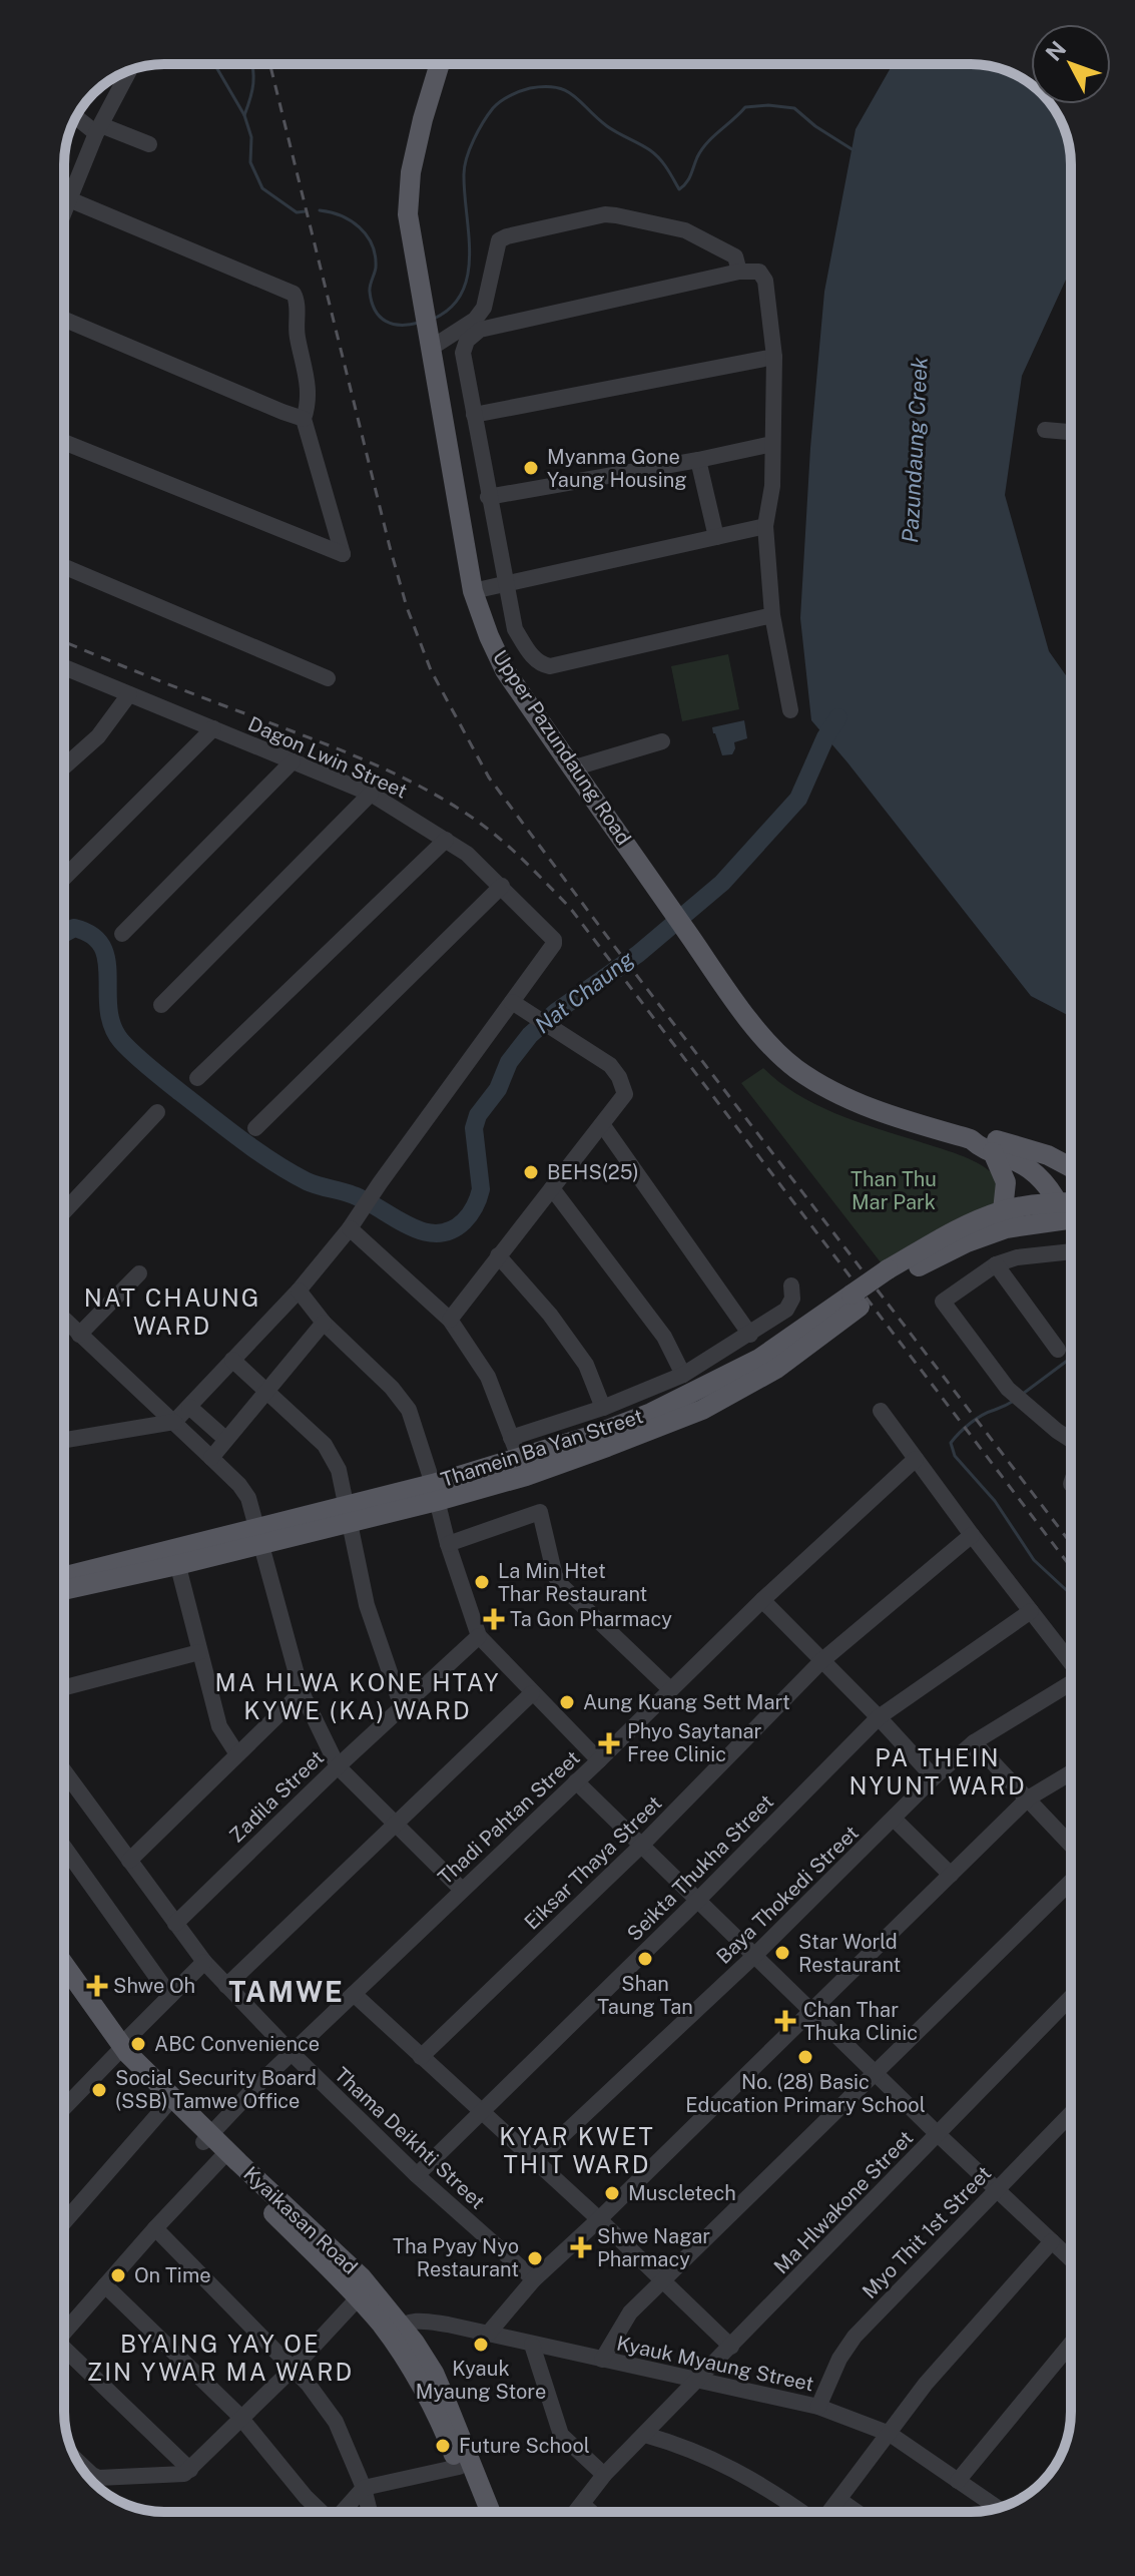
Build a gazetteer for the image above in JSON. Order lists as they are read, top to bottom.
{
  "streets": {
    "main road": ["Upper Pazundaung Road", "Thamein Ba Yan Street", "Kyaikasan Road"],
    "street": [
      "Dagon Lwin Street",
      "Zadila Street",
      "Thadi Pahtan Street",
      "Eiksar Thaya Street",
      "Seikta Thukha Street",
      "Baya Thokedi Street",
      "Thama Deikhti Street",
      "Ma Hlwakone Street",
      "Myo Thit 1st Street",
      "Kyauk Myaung Street"
    ]
  },
  "crossings": [
    ["Zadila Street", "Thama Deikhti Street"],
    ["Thadi Pahtan Street", "Thama Deikhti Street"],
    ["Thadi Pahtan Street", "Kyaikasan Road"],
    ["Seikta Thukha Street", "Thama Deikhti Street"],
    ["Ma Hlwakone Street", "Kyauk Myaung Street"],
    ["Kyaikasan Road", "Kyauk Myaung Street"],
    ["Myo Thit 1st Street", "Kyauk Myaung Street"]
  ],
  "districts": [
    "NAT CHAUNG WARD",
    "MA HLWA KONE HTAY KYWE (KA) WARD",
    "PA THEIN NYUNT WARD",
    "TAMWE",
    "KYAR KWET THIT WARD",
    "BYAING YAY OE ZIN YWAR MA WARD"
  ],
  "water": ["Pazundaung Creek", "Nat Chaung"],
  "parks": ["Than Thu Mar Park"],
  "places": {
    "other": [
      "Myanma Gone Yaung Housing",
      "BEHS(25)",
      "La Min Htet Thar Restaurant",
      "Aung Kuang Sett Mart",
      "Star World Restaurant",
      "Shan Taung Tan",
      "ABC Convenience",
      "No. (28) Basic Education Primary School",
      "Social Security Board (SSB) Tamwe Office",
      "Muscletech",
      "Tha Pyay Nyo Restaurant",
      "On Time",
      "Kyauk Myaung Store",
      "Future School"
    ],
    "health": [
      "Ta Gon Pharmacy",
      "Phyo Saytanar Free Clinic",
      "Shwe Oh",
      "Chan Thar Thuka Clinic",
      "Shwe Nagar Pharmacy"
    ]
  },
  "north": "top left"
}
